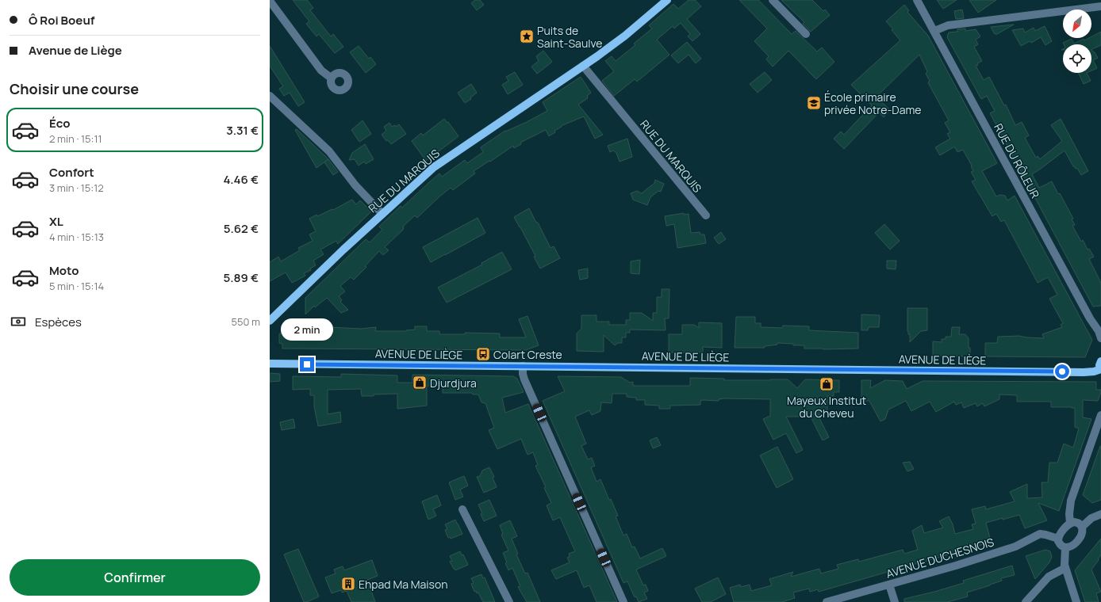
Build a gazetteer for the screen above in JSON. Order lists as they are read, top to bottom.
{
  "streets": {
    "main road": ["RUE DU MARQUIS", "AVENUE DE LIÈGE"],
    "street": ["RUE DU RÔLEUR", "AVENUE DUCHESNOIS"]
  },
  "places": {
    "place": ["Puits de Saint-Saulve"],
    "school or university": ["École primaire privée Notre-Dame"],
    "bus stop": ["Colart Creste"],
    "shop": ["Djurdjura", "Mayeux Institut du Cheveu"],
    "building": ["Ehpad Ma Maison"]
  },
  "north": "bottom left",
  "page": {
    "banner": ["Ô Roi Boeuf", "Avenue de Liège"],
    "heading": "Choisir une course",
    "list": [
      {
        "name": "Éco",
        "note": "2 min · 15:11",
        "value": "3.31 €"
      },
      {
        "name": "Confort",
        "note": "3 min · 15:12",
        "value": "4.46 €"
      },
      {
        "name": "XL",
        "note": "4 min · 15:13",
        "value": "5.62 €"
      },
      {
        "name": "Moto",
        "note": "5 min · 15:14",
        "value": "5.89 €"
      }
    ],
    "pay": ["Espèces", "550 m"],
    "bubble": "2 min",
    "buttons": "Confirmer"
  }
}
